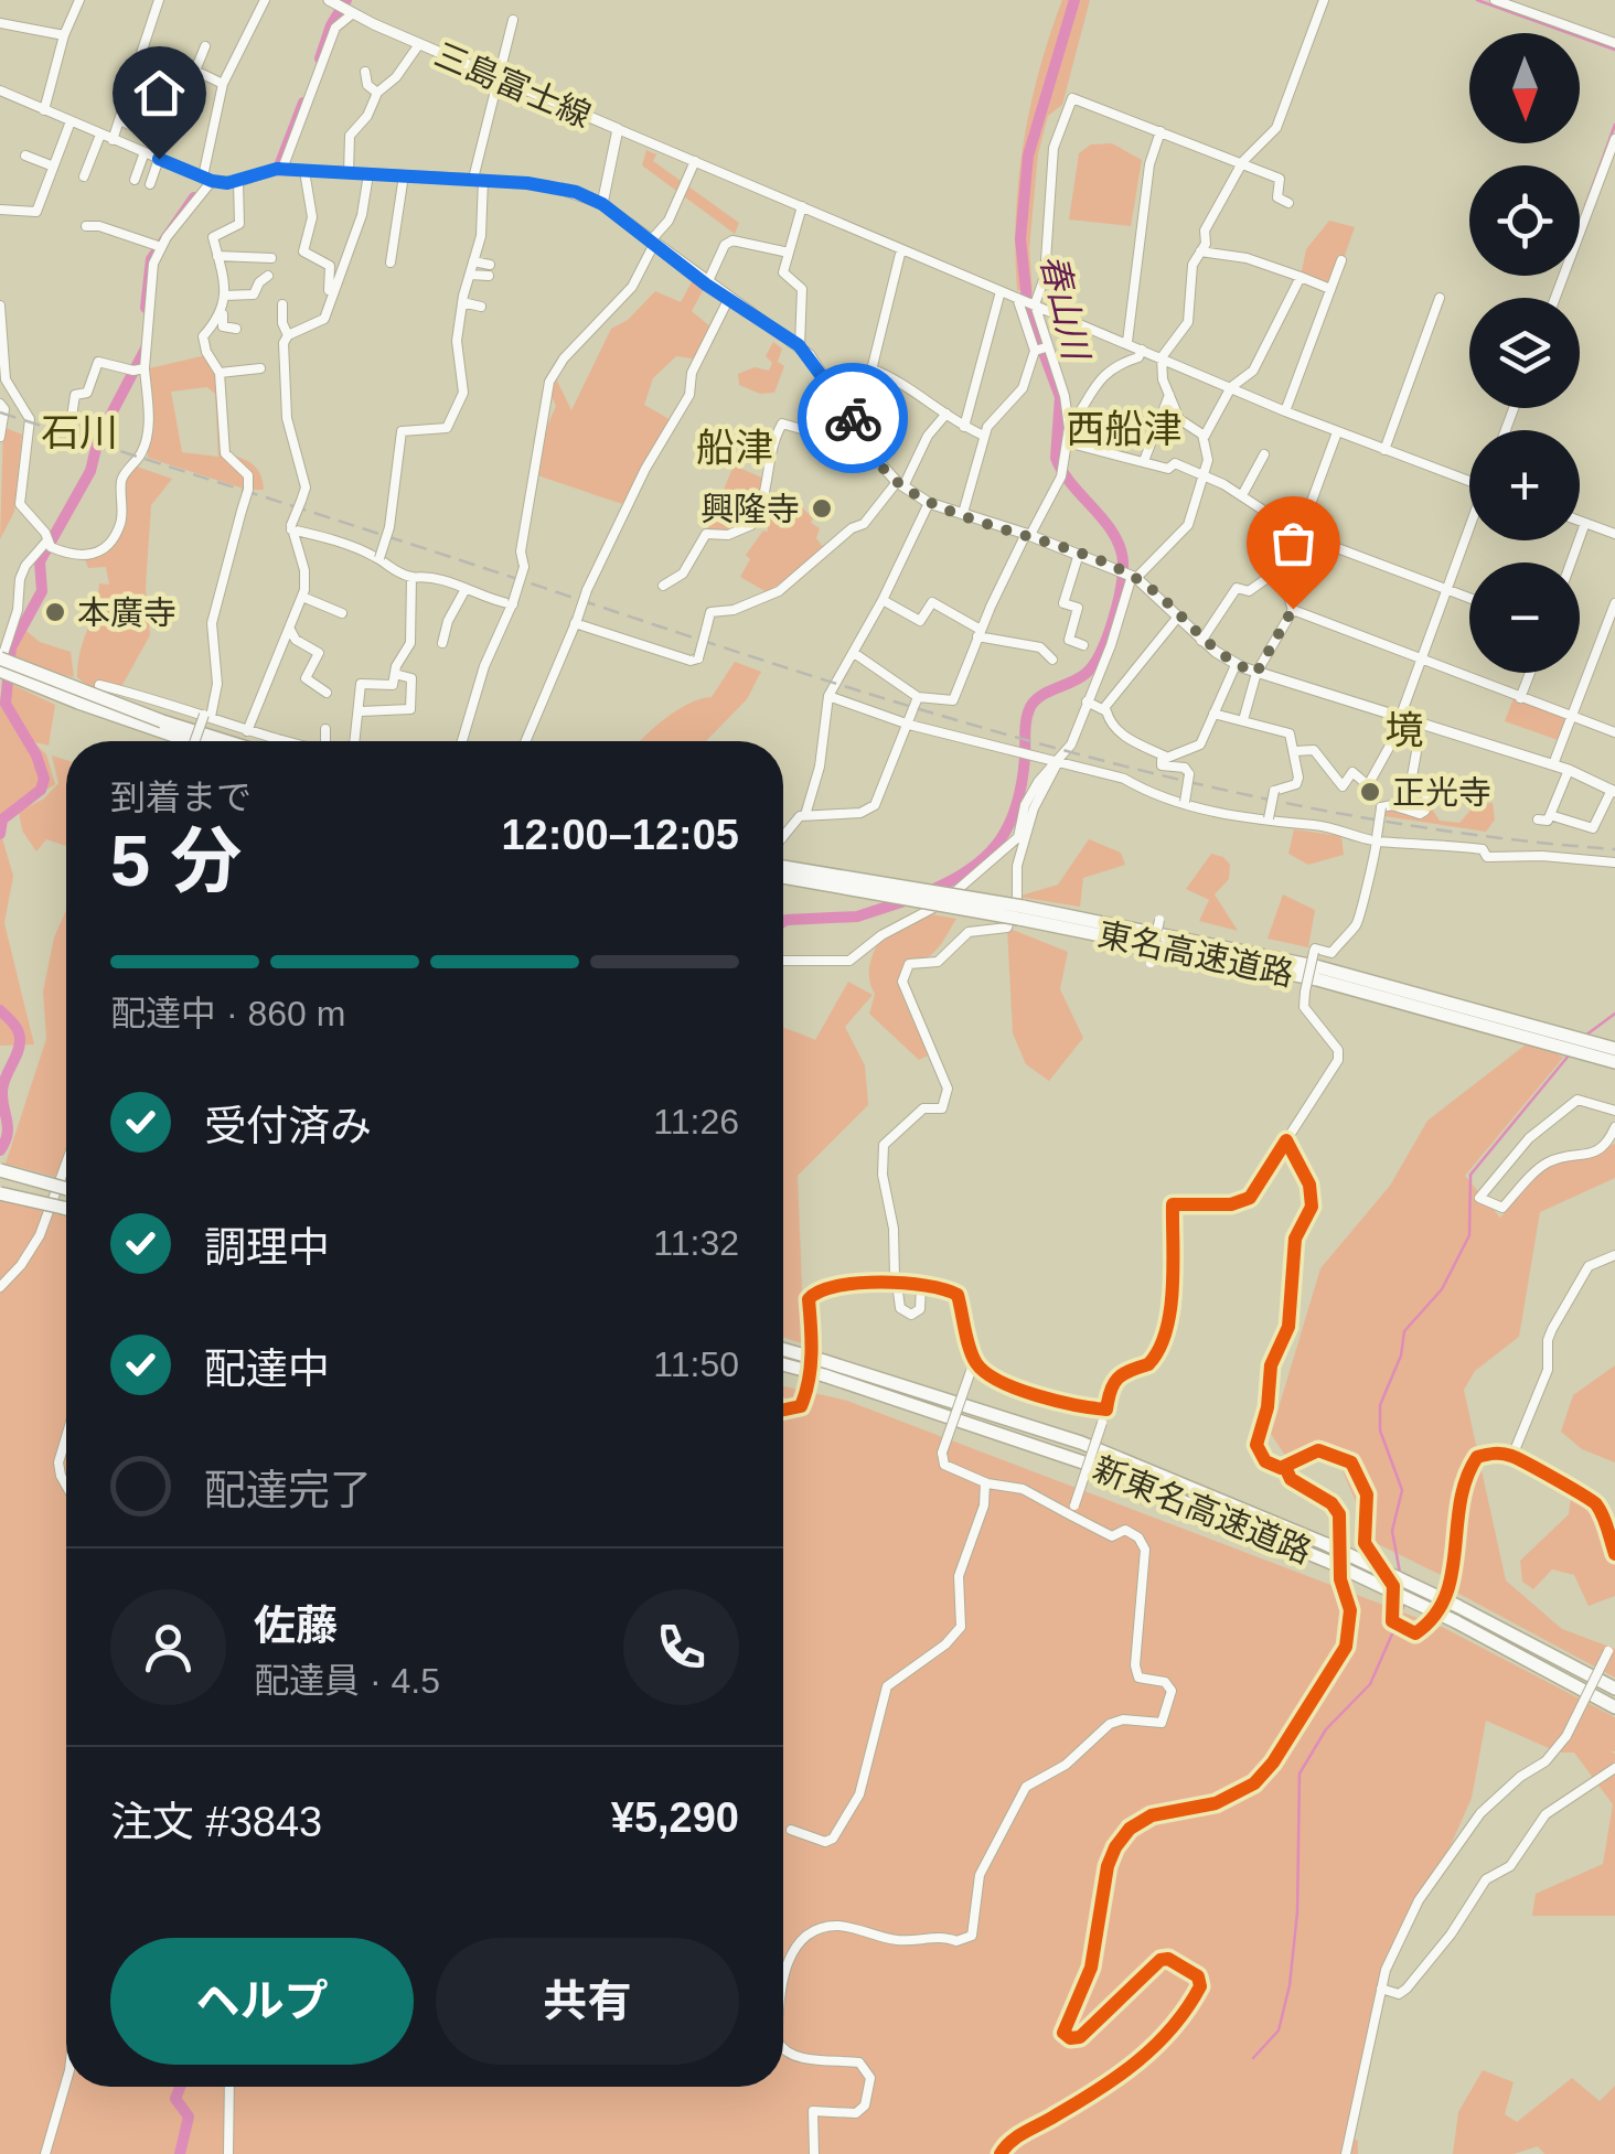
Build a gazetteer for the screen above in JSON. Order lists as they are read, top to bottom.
{
  "streets": {
    "highway": ["東名高速道路", "新東名高速道路"],
    "main road": ["三島富士線"]
  },
  "districts": [
    "西船津",
    "石川",
    "船津",
    "境"
  ],
  "water": ["春山川"],
  "places": ["興隆寺", "本廣寺", "正光寺"],
  "north": "bottom",
  "page": {
    "map_buttons": ["+", "−"],
    "heading": ["5 分", "到着まで", "12:00–12:05"],
    "panel": [
      "佐藤",
      "配達員 · 4.5",
      "注文 #3843",
      "¥5,290"
    ],
    "bar": "配達中 · 860 m",
    "list": [
      ["受付済み", "11:26"],
      ["調理中", "11:32"],
      ["配達中", "11:50"],
      "配達完了"
    ],
    "buttons": ["ヘルプ", "共有"]
  }
}
